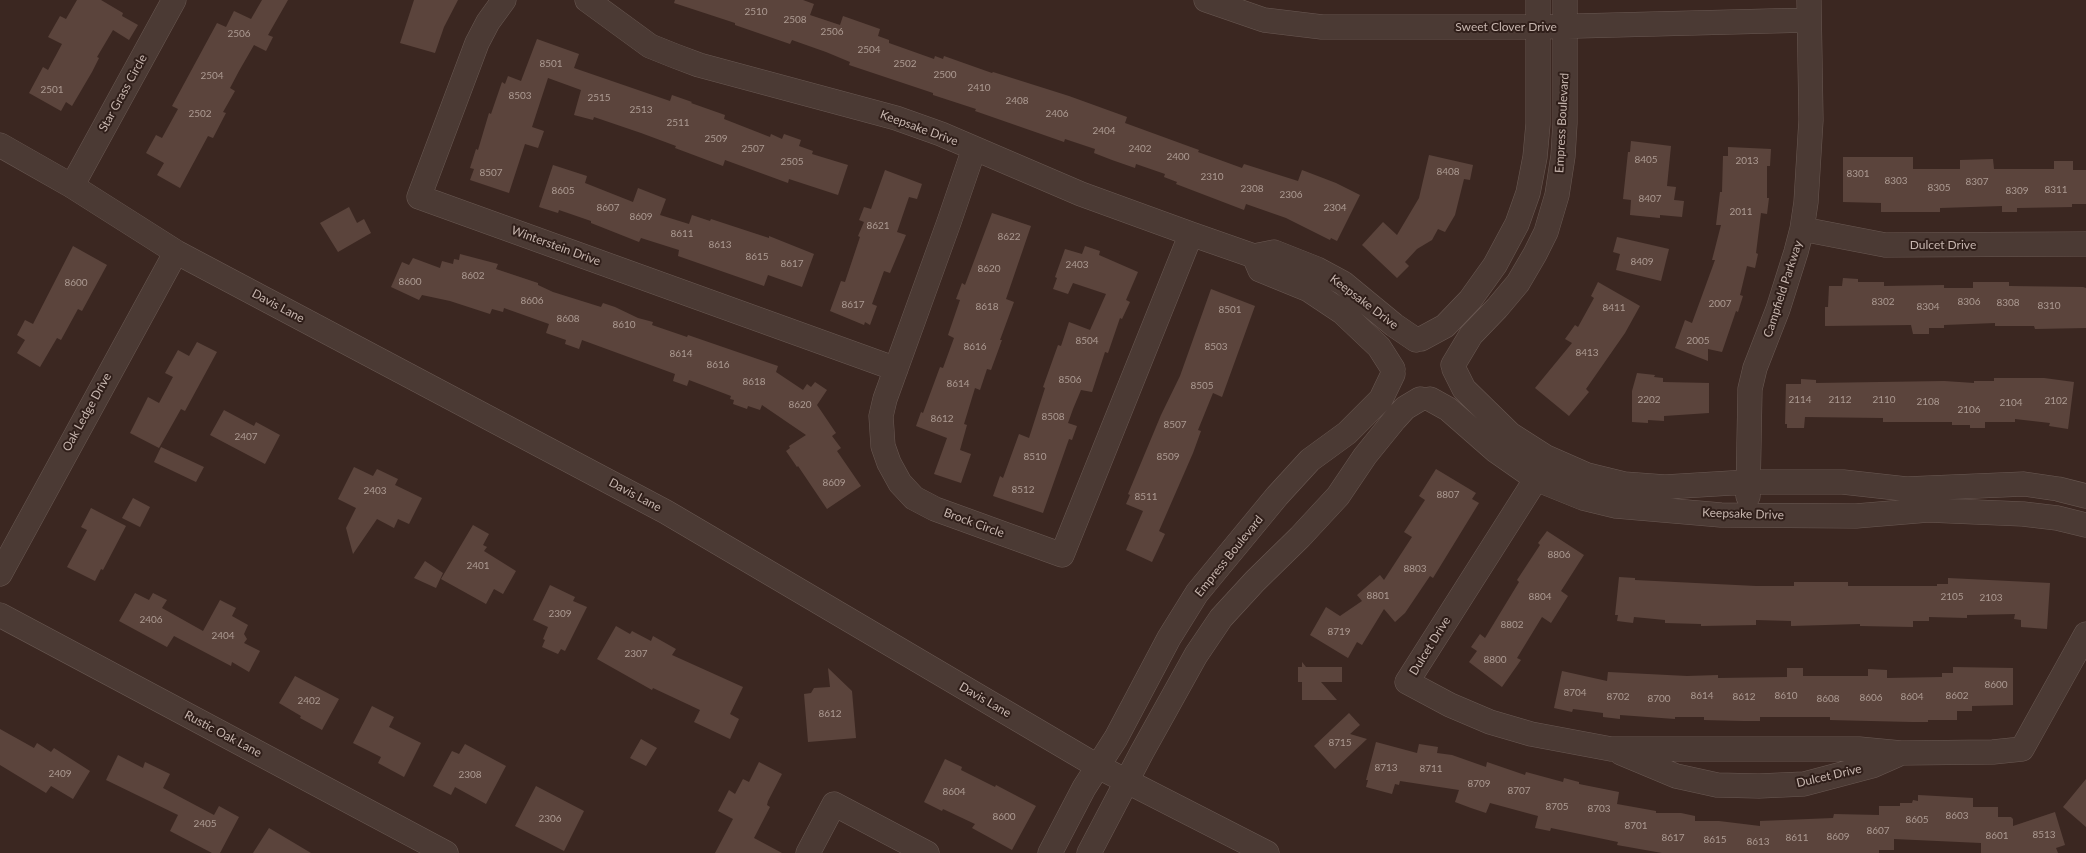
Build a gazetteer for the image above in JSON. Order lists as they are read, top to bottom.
{
  "streets": {
    "street": [
      "Sweet Clover Drive",
      "Star Grass Circle",
      "Empress Boulevard",
      "Keepsake Drive",
      "Dulcet Drive",
      "Winterstein Drive",
      "Campfield Parkway",
      "Davis Lane",
      "Oak Ledge Drive",
      "Brock Circle",
      "Rustic Oak Lane"
    ]
  },
  "crossings": [
    ["Sweet Clover Drive", "Empress Boulevard"],
    ["Sweet Clover Drive", "Campfield Parkway"],
    ["Star Grass Circle", "Davis Lane"],
    ["Empress Boulevard", "Keepsake Drive"],
    ["Empress Boulevard", "Davis Lane"],
    ["Keepsake Drive", "Dulcet Drive"],
    ["Keepsake Drive", "Campfield Parkway"],
    ["Keepsake Drive", "Brock Circle"],
    ["Dulcet Drive", "Campfield Parkway"],
    ["Winterstein Drive", "Brock Circle"],
    ["Davis Lane", "Oak Ledge Drive"]
  ],
  "house_numbers": [
    "2510",
    "2508",
    "2506",
    "2506",
    "2504",
    "8501",
    "2502",
    "2500",
    "2504",
    "2410",
    "2501",
    "8503",
    "2515",
    "2408",
    "2513",
    "2502",
    "2406",
    "2511",
    "2404",
    "2509",
    "2507",
    "2402",
    "2400",
    "8405",
    "2013",
    "2505",
    "8408",
    "8507",
    "8301",
    "2310",
    "8303",
    "8307",
    "8305",
    "2308",
    "8311",
    "8605",
    "8309",
    "2306",
    "8407",
    "8607",
    "2304",
    "2011",
    "8609",
    "8621",
    "8611",
    "8622",
    "8613",
    "8615",
    "8409",
    "8617",
    "2403",
    "8620",
    "8602",
    "8600",
    "8600",
    "8606",
    "8302",
    "8306",
    "8308",
    "2007",
    "8617",
    "8310",
    "8618",
    "8304",
    "8411",
    "8501",
    "8608",
    "8610",
    "8504",
    "2005",
    "8616",
    "8503",
    "8413",
    "8614",
    "8616",
    "8506",
    "8618",
    "8614",
    "8505",
    "2202",
    "2114",
    "2112",
    "2110",
    "2102",
    "2108",
    "2104",
    "8620",
    "2106",
    "8508",
    "8612",
    "8507",
    "2407",
    "8510",
    "8509",
    "8609",
    "8512",
    "2403",
    "8807",
    "8511",
    "8806",
    "2401",
    "8803",
    "8801",
    "8804",
    "2105",
    "2103",
    "2309",
    "2406",
    "8802",
    "8719",
    "2404",
    "2307",
    "8800",
    "8600",
    "8704",
    "8614",
    "8610",
    "8602",
    "8702",
    "8612",
    "8604",
    "8606",
    "8700",
    "8608",
    "2402",
    "8612",
    "8715",
    "8713",
    "8711",
    "2409",
    "2308",
    "8709",
    "8707",
    "8604",
    "8705",
    "8703",
    "8603",
    "8600",
    "2306",
    "8605",
    "2405",
    "8701",
    "8607",
    "8513",
    "8601",
    "8609",
    "8617",
    "8611",
    "8615",
    "8613"
  ]
}
